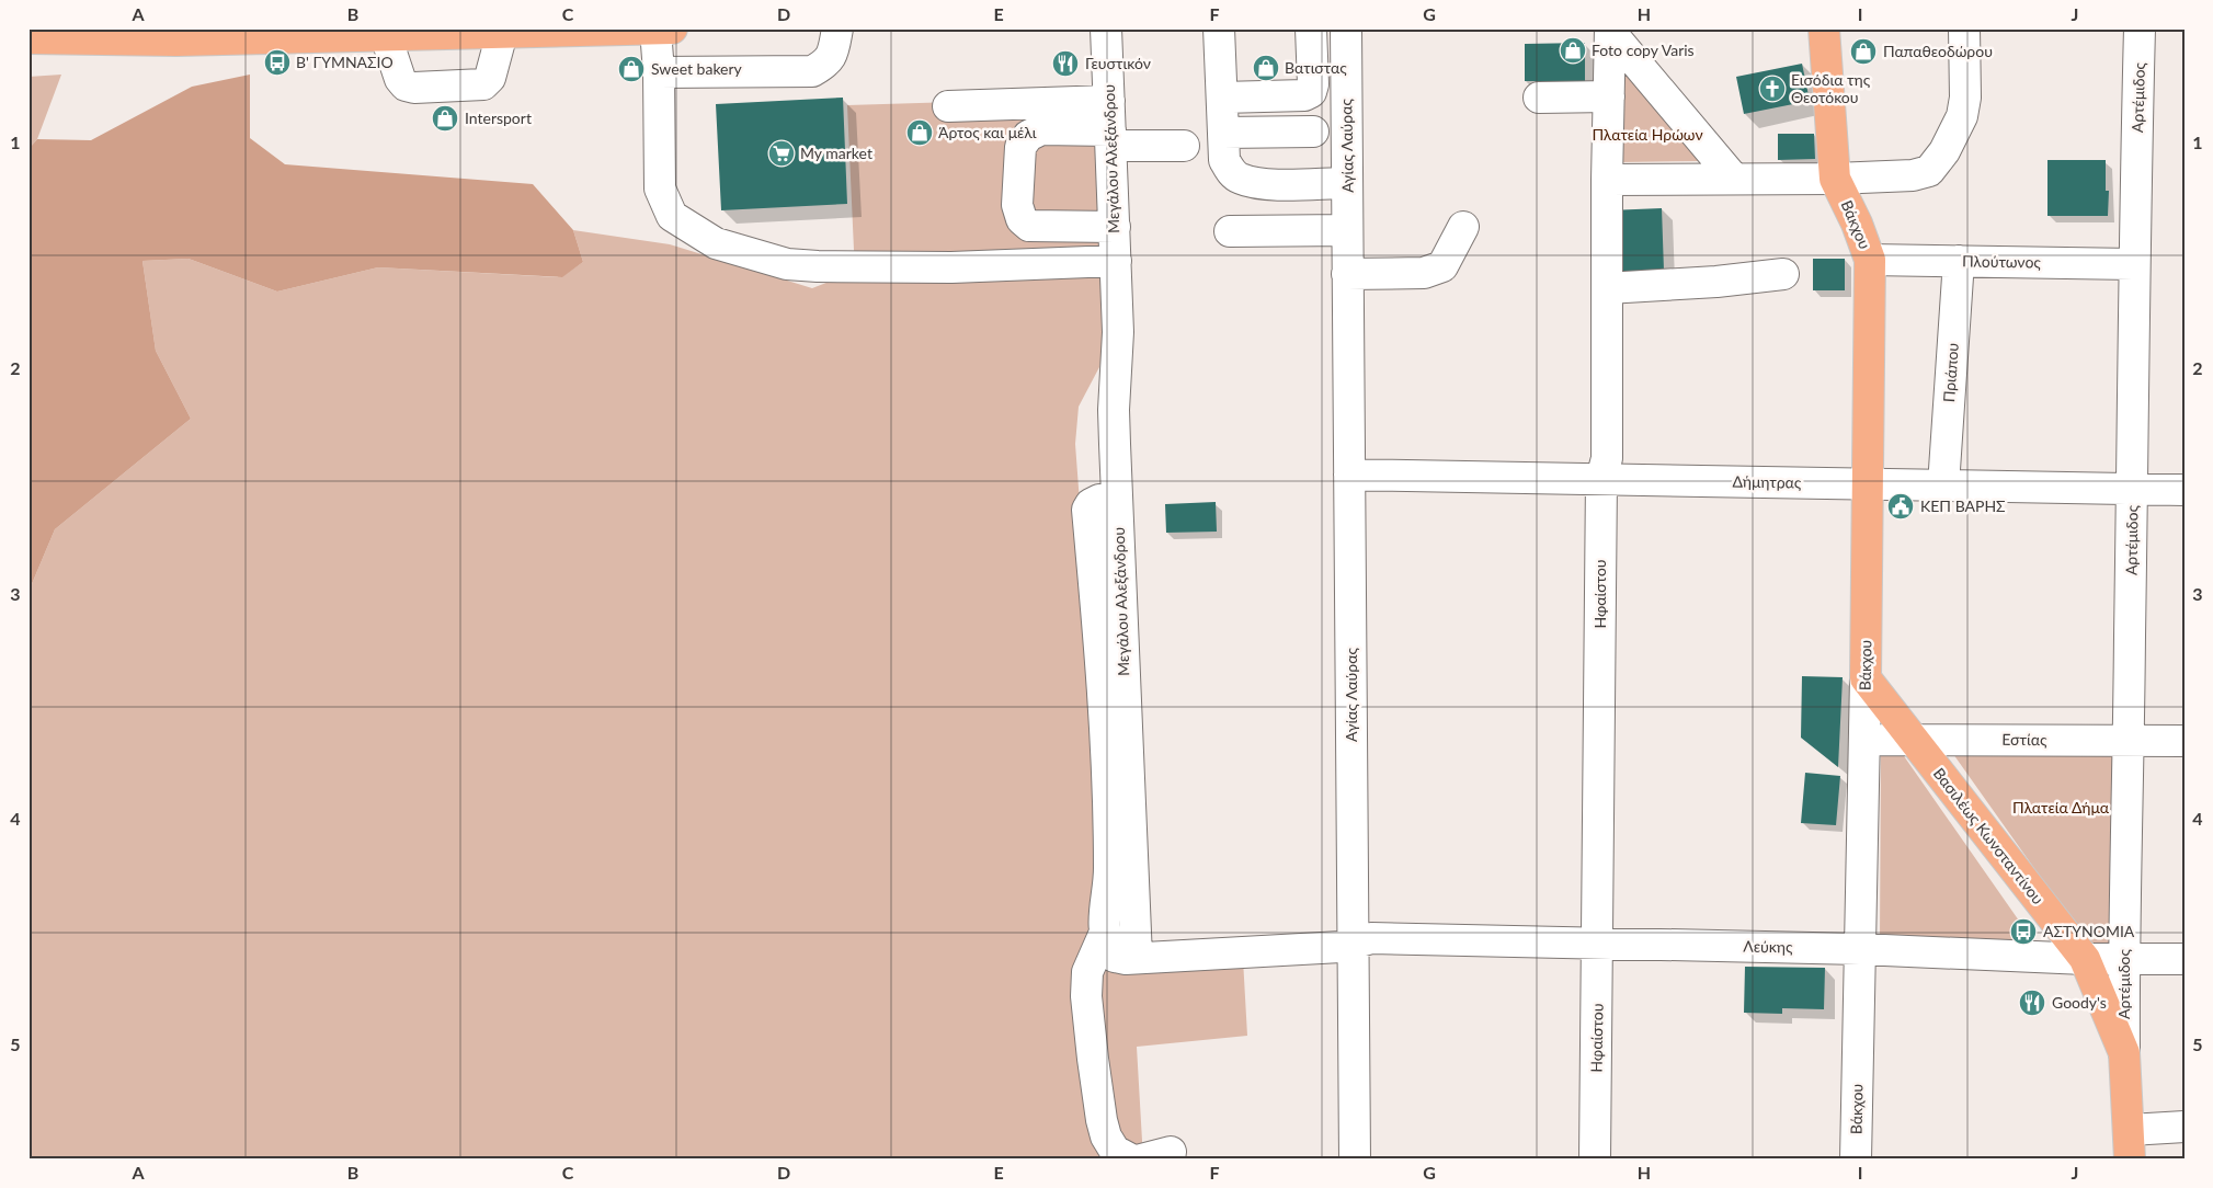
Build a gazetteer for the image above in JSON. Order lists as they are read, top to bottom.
{
  "streets": {
    "main road": ["Βάκχου", "Βασιλέως Κωνσταντίνου"],
    "street": [
      "Αρτέμιδος",
      "Αγίας Λαύρας",
      "Μεγάλου Αλεξάνδρου",
      "Πλούτωνος",
      "Πριάπου",
      "Δήμητρας",
      "Ηφαίστου",
      "Εστίας",
      "Λεύκης"
    ]
  },
  "crossings": [
    ["Αρτέμιδος", "Πλούτωνος"],
    ["Αρτέμιδος", "Δήμητρας"],
    ["Αρτέμιδος", "Εστίας"],
    ["Αρτέμιδος", "Βασιλέως Κωνσταντίνου"],
    ["Αρτέμιδος", "Λεύκης"],
    ["Αγίας Λαύρας", "Δήμητρας"],
    ["Αγίας Λαύρας", "Λεύκης"],
    ["Βάκχου", "Πλούτωνος"],
    ["Βάκχου", "Δήμητρας"],
    ["Βάκχου", "Εστίας"],
    ["Βάκχου", "Βασιλέως Κωνσταντίνου"],
    ["Βάκχου", "Λεύκης"],
    ["Πλούτωνος", "Πριάπου"],
    ["Πριάπου", "Δήμητρας"],
    ["Δήμητρας", "Ηφαίστου"],
    ["Ηφαίστου", "Λεύκης"],
    ["Εστίας", "Βασιλέως Κωνσταντίνου"],
    ["Βασιλέως Κωνσταντίνου", "Λεύκης"]
  ],
  "parks": ["Πλατεία Ηρώων", "Πλατεία Δήμα"],
  "places": {
    "shop": [
      "Foto copy Varis",
      "Παπαθεοδώρου",
      "Βατιστας",
      "Sweet bakery",
      "Intersport",
      "Άρτος και μέλι"
    ],
    "bus stop": ["Β' ΓΥΜΝΑΣΙΟ", "ΑΣΤΥΝΟΜΙΑ"],
    "restaurant": ["Γευστικόν", "Goody's"],
    "church": ["Εισόδια της Θεοτόκου"],
    "supermarket": ["My market"],
    "public building": ["ΚΕΠ ΒΑΡΗΣ"]
  },
  "grid": {
    "columns": [
      "A",
      "B",
      "C",
      "D",
      "E",
      "F",
      "G",
      "H",
      "I",
      "J"
    ],
    "rows": [
      "1",
      "2",
      "3",
      "4",
      "5"
    ]
  }
}
